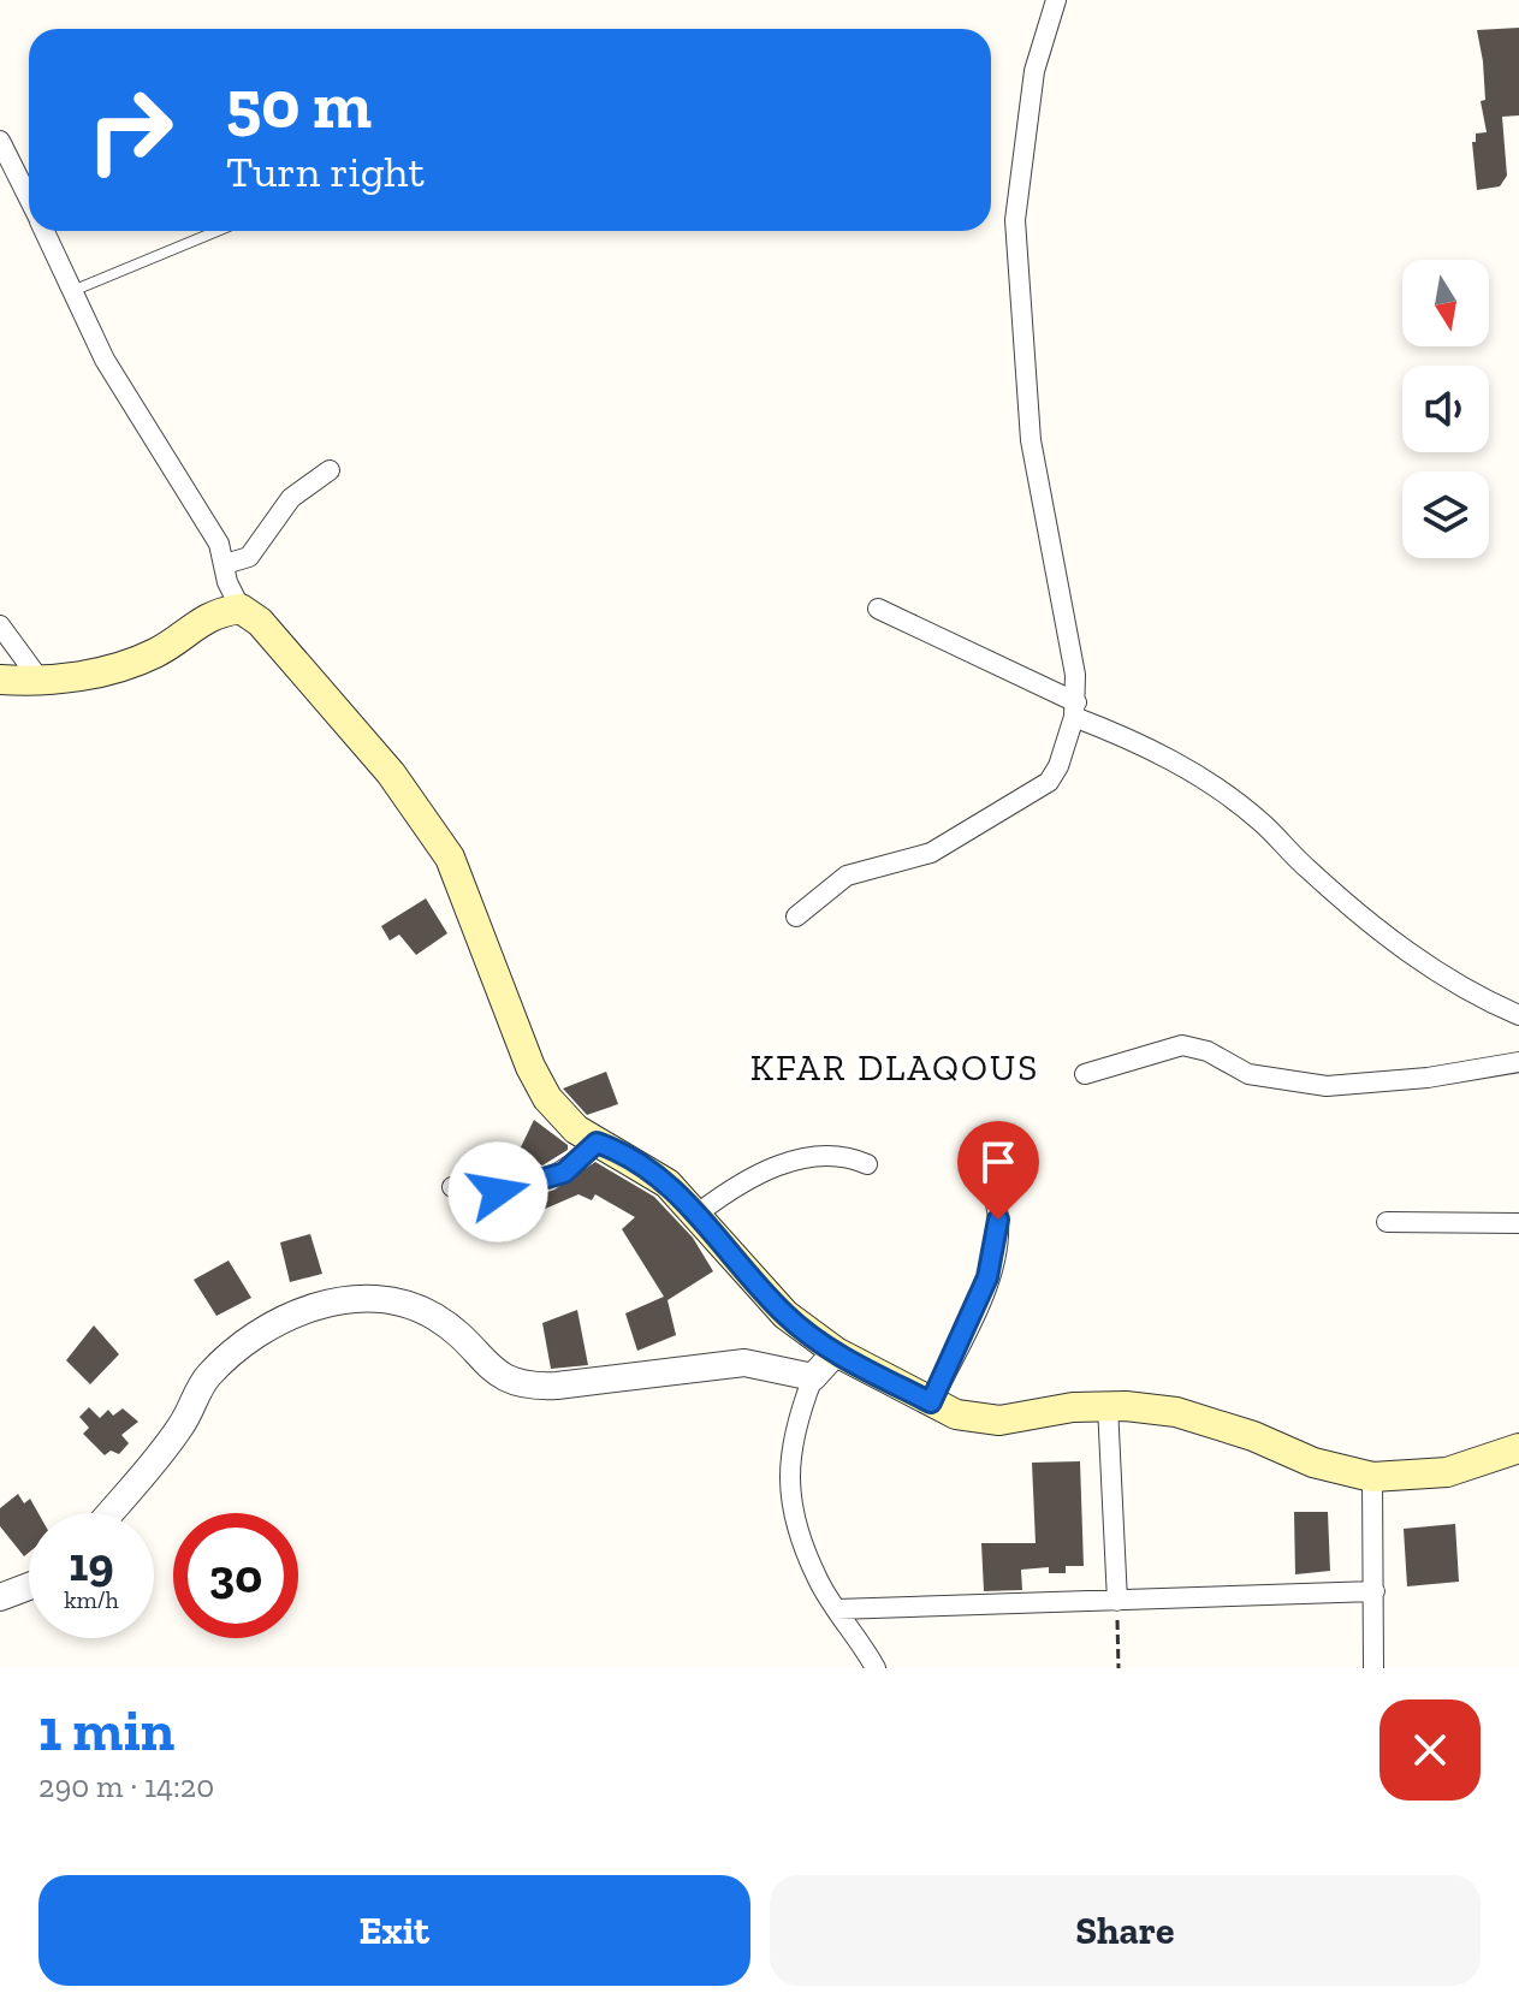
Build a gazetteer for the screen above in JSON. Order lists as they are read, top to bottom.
{
  "districts": ["KFAR DLAQOUS"],
  "north": "bottom",
  "page": {
    "turn": ["50 m", "Turn right"],
    "speed": "19 km/h",
    "limit": "30",
    "heading": ["1 min", "290 m · 14:20"],
    "buttons": ["Exit", "Share"]
  }
}
